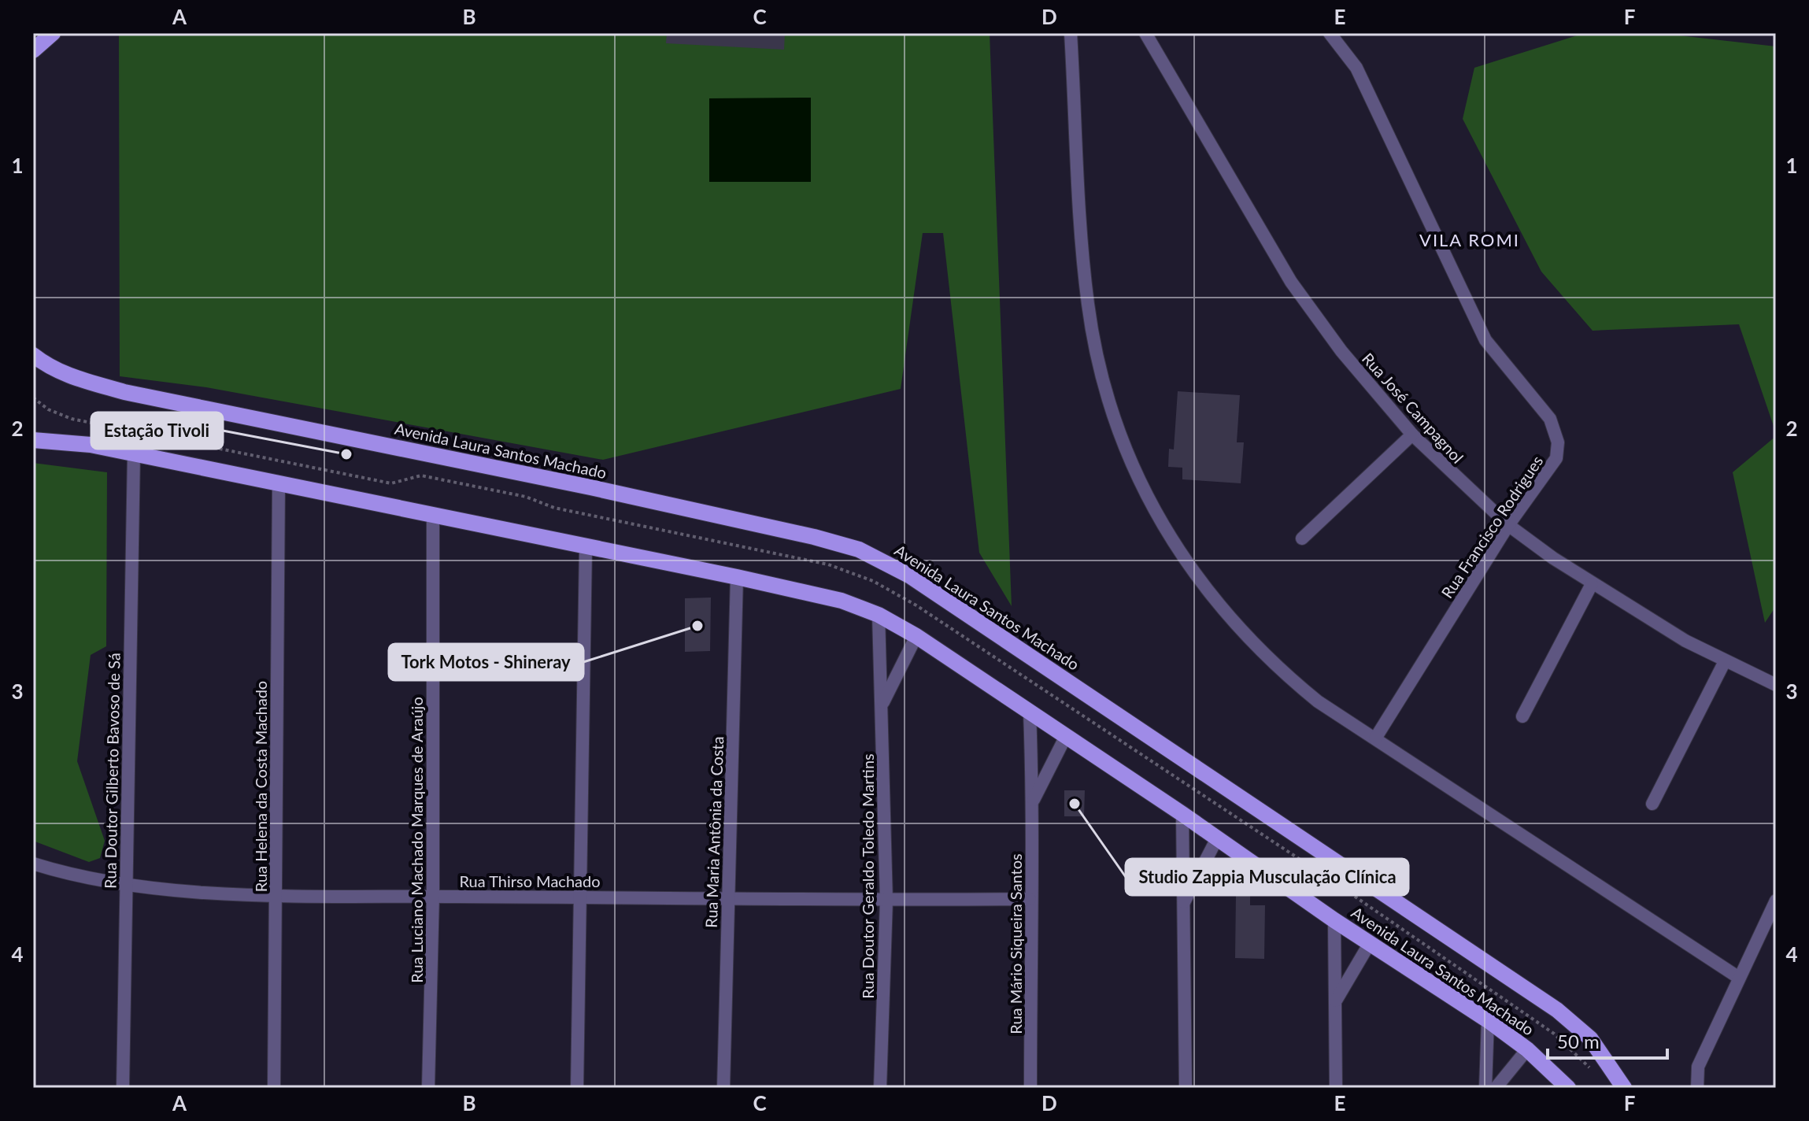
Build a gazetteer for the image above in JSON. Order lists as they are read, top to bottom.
{
  "streets": {
    "main road": ["Avenida Laura Santos Machado"],
    "street": [
      "Rua José Campagnol",
      "Rua Francisco Rodrigues",
      "Rua Doutor Gilberto Bavoso de Sá",
      "Rua Helena da Costa Machado",
      "Rua Maria Antônia da Costa",
      "Rua Luciano Machado Marques de Araújo",
      "Rua Doutor Geraldo Toledo Martins",
      "Rua Thirso Machado",
      "Rua Mário Siqueira Santos"
    ]
  },
  "crossings": [
    ["Rua José Campagnol", "Rua Francisco Rodrigues"],
    ["Avenida Laura Santos Machado", "Rua Doutor Gilberto Bavoso de Sá"],
    ["Avenida Laura Santos Machado", "Rua Helena da Costa Machado"],
    ["Avenida Laura Santos Machado", "Rua Maria Antônia da Costa"],
    ["Avenida Laura Santos Machado", "Rua Luciano Machado Marques de Araújo"],
    ["Avenida Laura Santos Machado", "Rua Doutor Geraldo Toledo Martins"],
    ["Avenida Laura Santos Machado", "Rua Mário Siqueira Santos"],
    ["Rua Doutor Gilberto Bavoso de Sá", "Rua Thirso Machado"],
    ["Rua Helena da Costa Machado", "Rua Thirso Machado"],
    ["Rua Maria Antônia da Costa", "Rua Thirso Machado"],
    ["Rua Luciano Machado Marques de Araújo", "Rua Thirso Machado"],
    ["Rua Doutor Geraldo Toledo Martins", "Rua Thirso Machado"],
    ["Rua Thirso Machado", "Rua Mário Siqueira Santos"]
  ],
  "districts": ["VILA ROMI"],
  "places": ["Estação Tivoli", "Tork Motos - Shineray", "Studio Zappia Musculação Clínica"],
  "scale_bar": "50 m",
  "grid": {
    "columns": [
      "A",
      "B",
      "C",
      "D",
      "E",
      "F"
    ],
    "rows": [
      "1",
      "2",
      "3",
      "4"
    ]
  }
}
